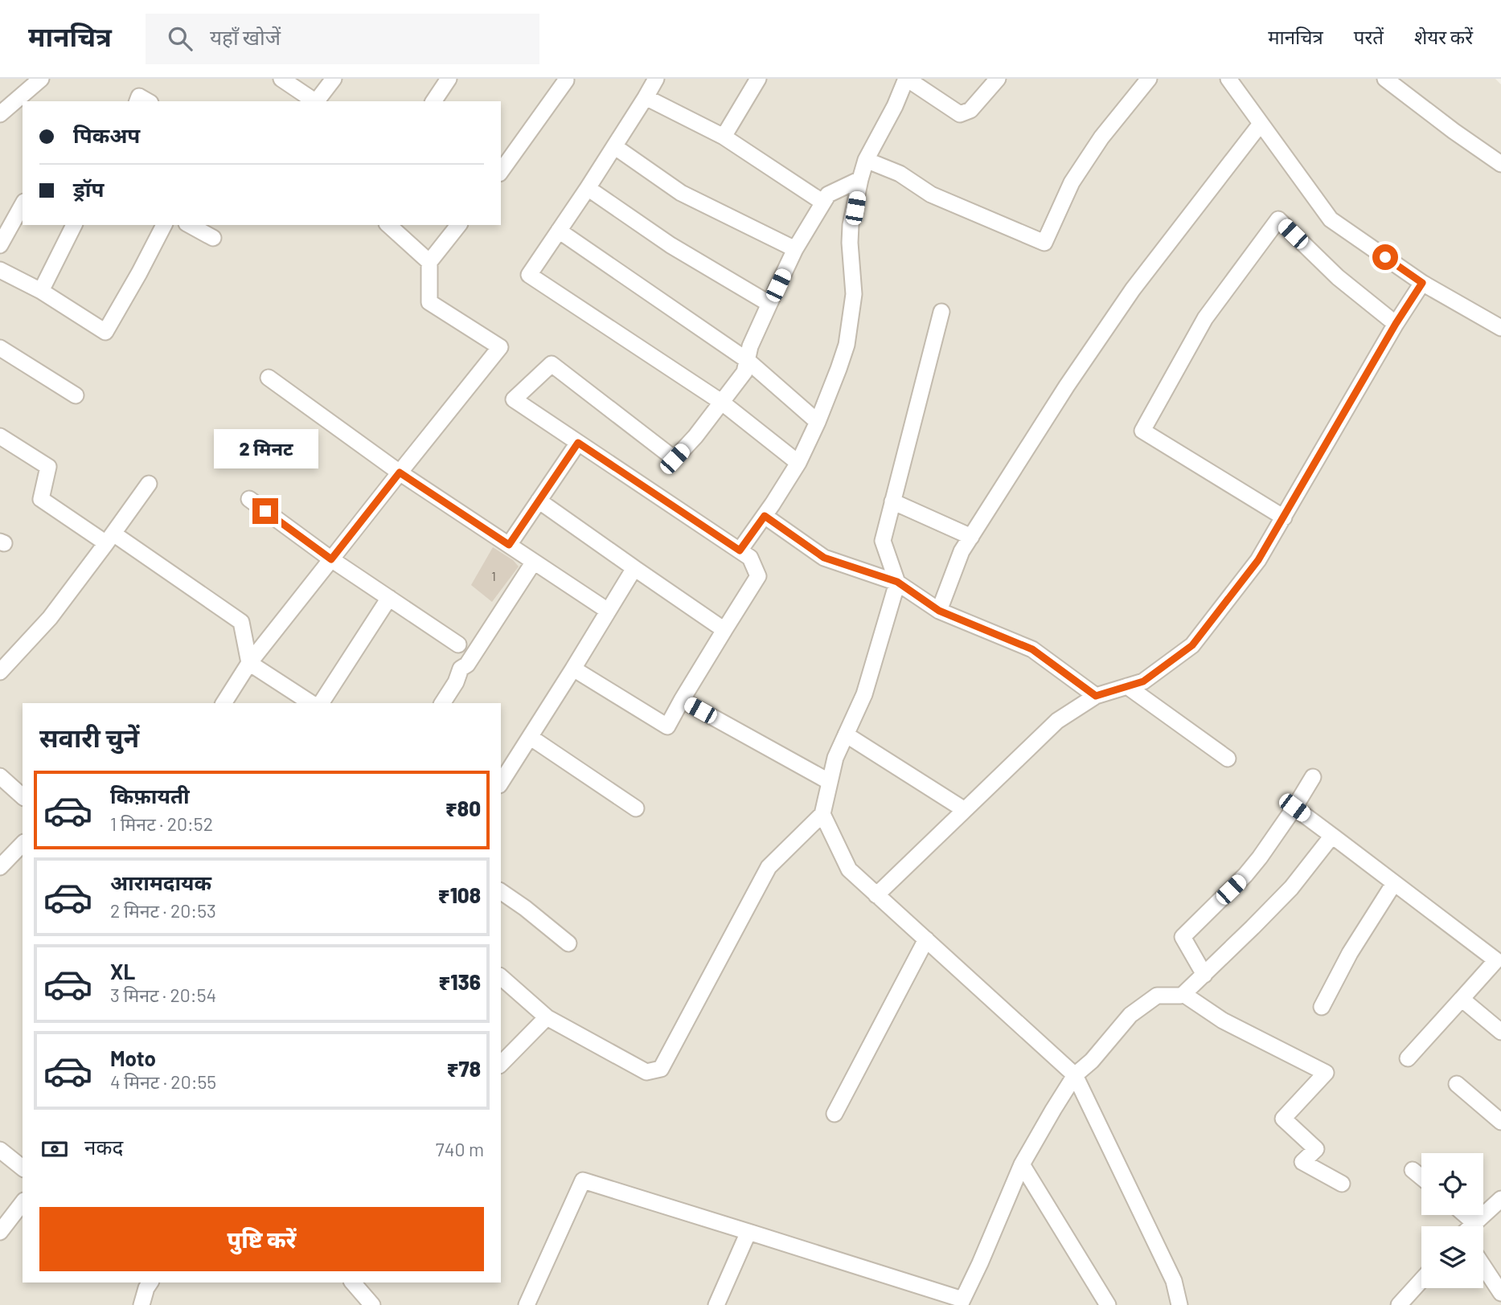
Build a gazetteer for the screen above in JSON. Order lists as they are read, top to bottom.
{
  "house_numbers": ["1"],
  "page": {
    "header": "मानचित्र",
    "search": "यहाँ खोजें",
    "nav": ["मानचित्र", "परतें", "शेयर करें"],
    "banner": ["पिकअप", "ड्रॉप"],
    "bubble": "2 मिनट",
    "heading": "सवारी चुनें",
    "list": [
      {
        "name": "किफ़ायती",
        "note": "1 मिनट · 20:52",
        "value": "₹80"
      },
      {
        "name": "आरामदायक",
        "note": "2 मिनट · 20:53",
        "value": "₹108"
      },
      {
        "name": "XL",
        "note": "3 मिनट · 20:54",
        "value": "₹136"
      },
      {
        "name": "Moto",
        "note": "4 मिनट · 20:55",
        "value": "₹78"
      }
    ],
    "pay": ["नकद", "740 m"],
    "buttons": "पुष्टि करें"
  }
}
